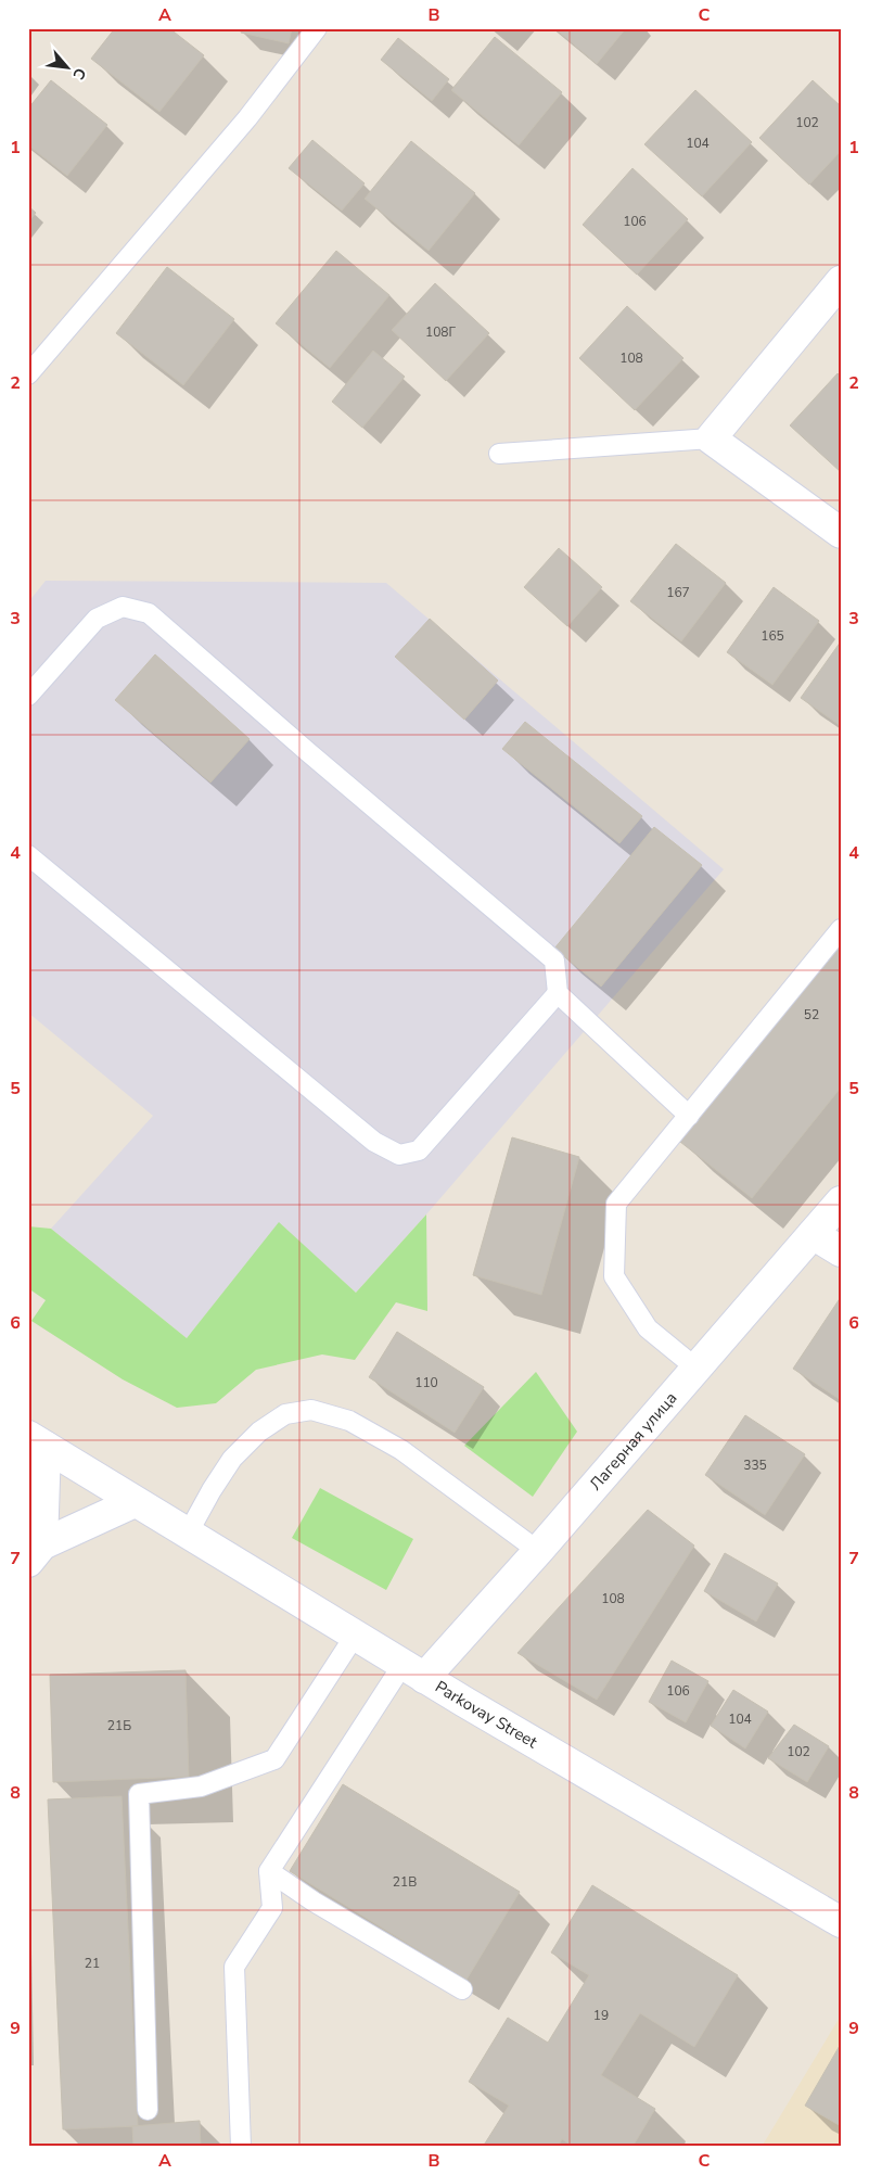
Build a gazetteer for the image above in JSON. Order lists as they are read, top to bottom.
{
  "streets": {
    "street": ["Лагерная улица", "Parkovay Street"]
  },
  "crossings": [
    ["Лагерная улица", "Parkovay Street"]
  ],
  "house_numbers": [
    "102",
    "104",
    "106",
    "108Г",
    "108",
    "167",
    "165",
    "52",
    "110",
    "335",
    "108",
    "106",
    "104",
    "21Б",
    "102",
    "21В",
    "21",
    "19"
  ],
  "north": "bottom right",
  "grid": {
    "columns": ["A", "B", "C"],
    "rows": [
      "1",
      "2",
      "3",
      "4",
      "5",
      "6",
      "7",
      "8",
      "9"
    ]
  }
}
